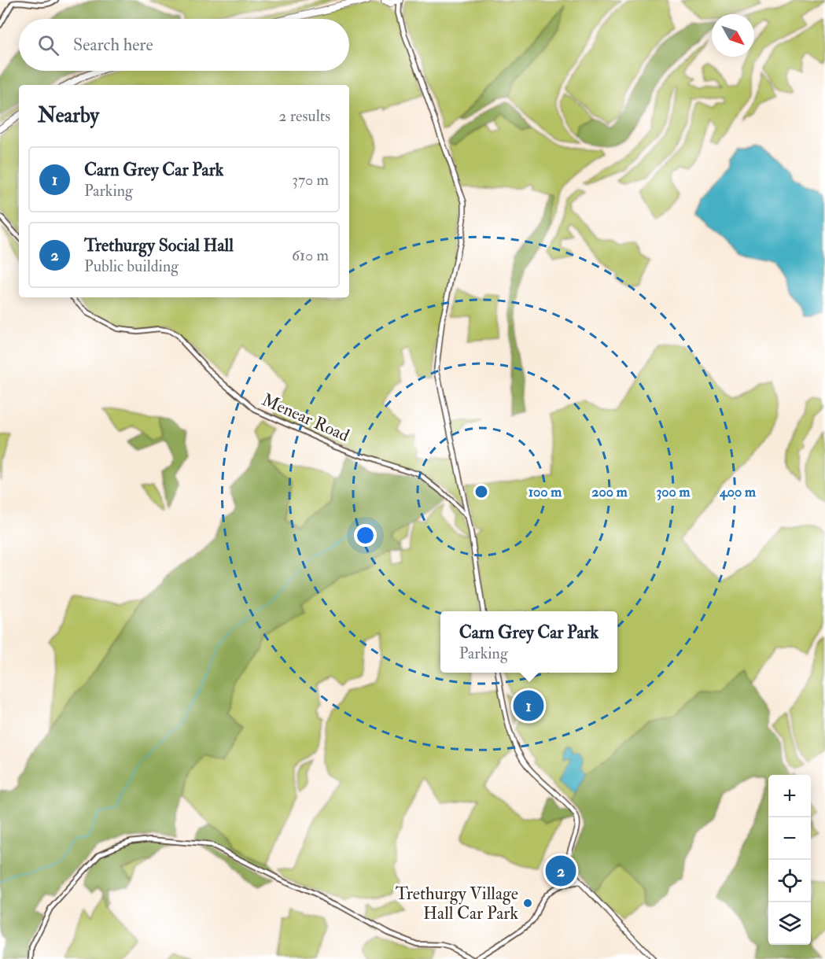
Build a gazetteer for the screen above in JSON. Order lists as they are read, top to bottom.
{
  "streets": {
    "street": ["Menear Road"]
  },
  "places": ["Trethurgy Village Hall Car Park"],
  "north": "bottom right",
  "page": {
    "search": "Search here",
    "heading": ["Nearby", "2 results"],
    "list": [
      {
        "mark": "1",
        "name": "Carn Grey Car Park",
        "note": "Parking",
        "value": "370 m"
      },
      {
        "mark": "2",
        "name": "Trethurgy Social Hall",
        "note": "Public building",
        "value": "610 m"
      }
    ],
    "popup": ["Carn Grey Car Park", "Parking"],
    "pins": ["1", "2"],
    "map_buttons": ["+", "−"]
  },
  "rings": [
    "100 m",
    "200 m",
    "300 m",
    "400 m"
  ]
}
